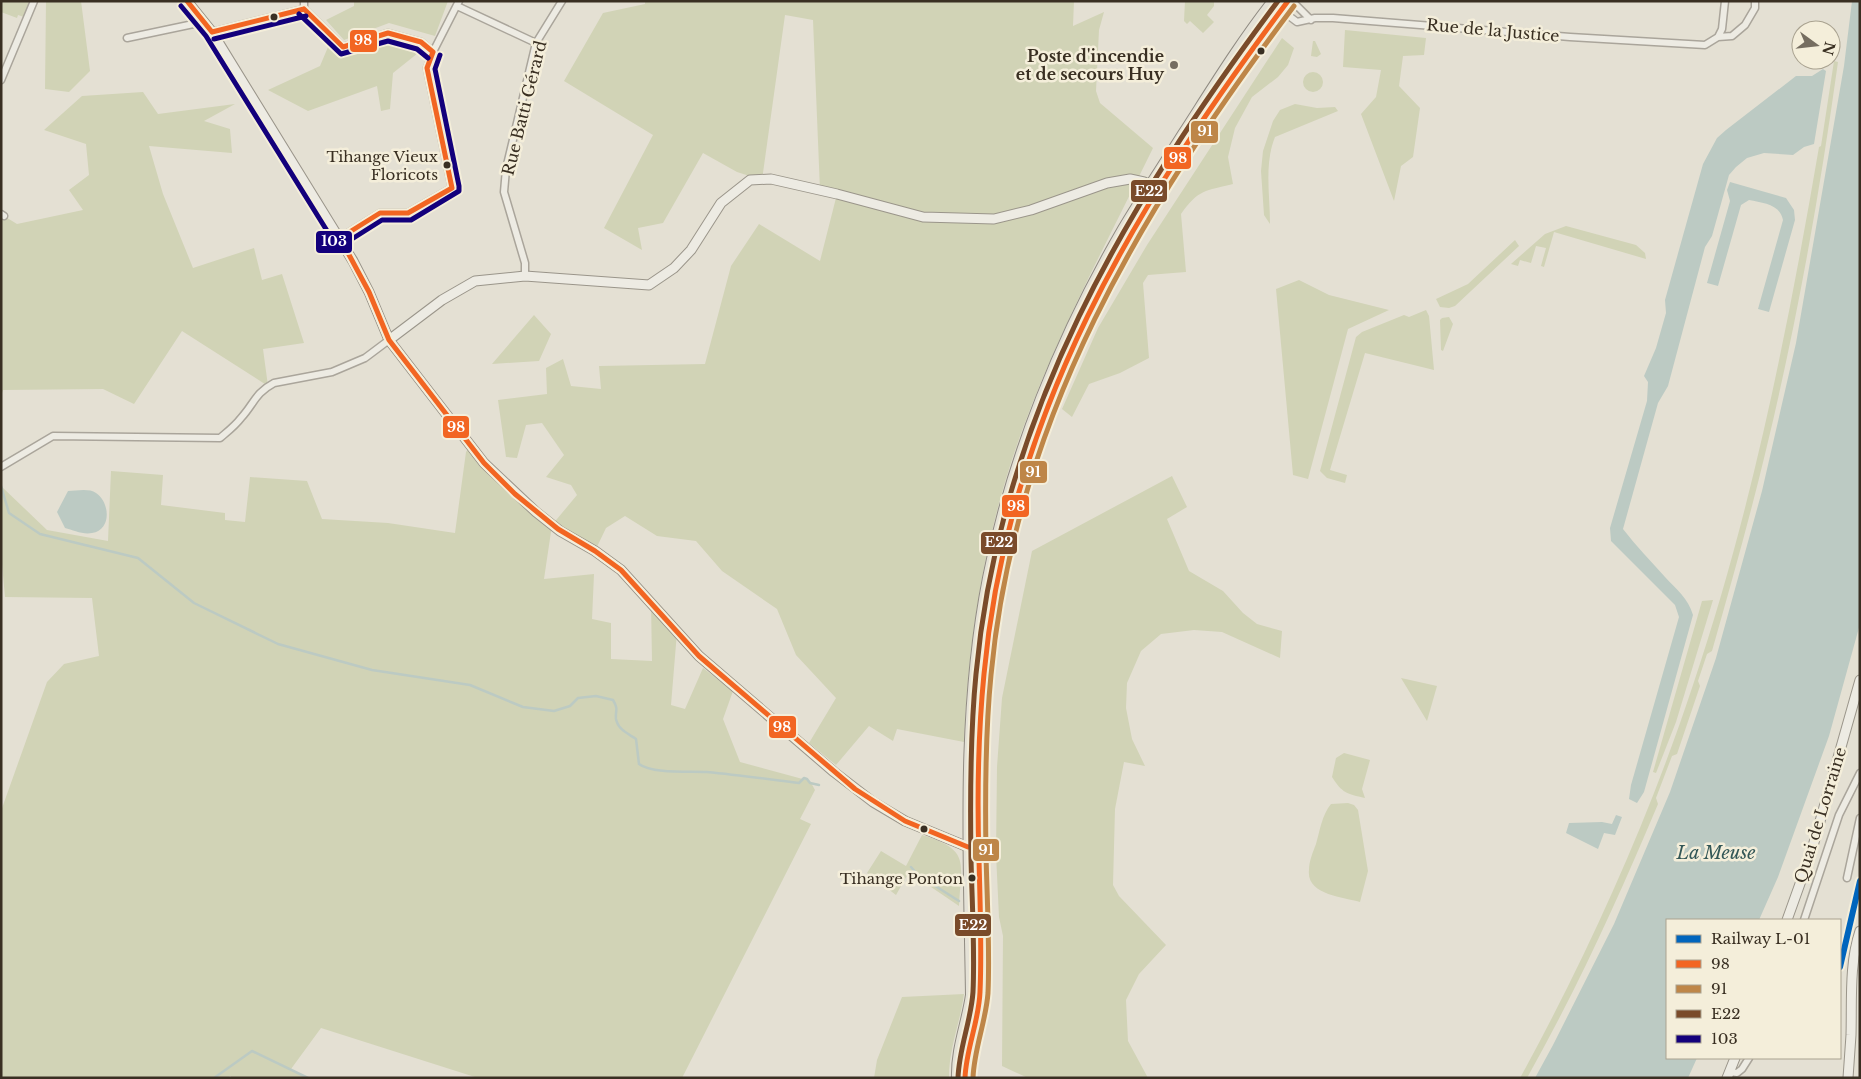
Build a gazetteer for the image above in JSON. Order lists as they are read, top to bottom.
{
  "streets": {
    "street": ["Rue de la Justice", "Rue Batti Gérard", "Quai de Lorraine"]
  },
  "water": ["La Meuse"],
  "places": ["Poste d'incendie et de secours Huy", "Tihange Vieux Floricots", "Tihange Ponton"],
  "lines": [
    "transit line 98",
    "transit line E22",
    "transit line 91",
    "transit line 103",
    "rail line L-01"
  ],
  "legend": [
    "Railway L-01",
    "98",
    "91",
    "E22",
    "103"
  ],
  "north": "right"
}
